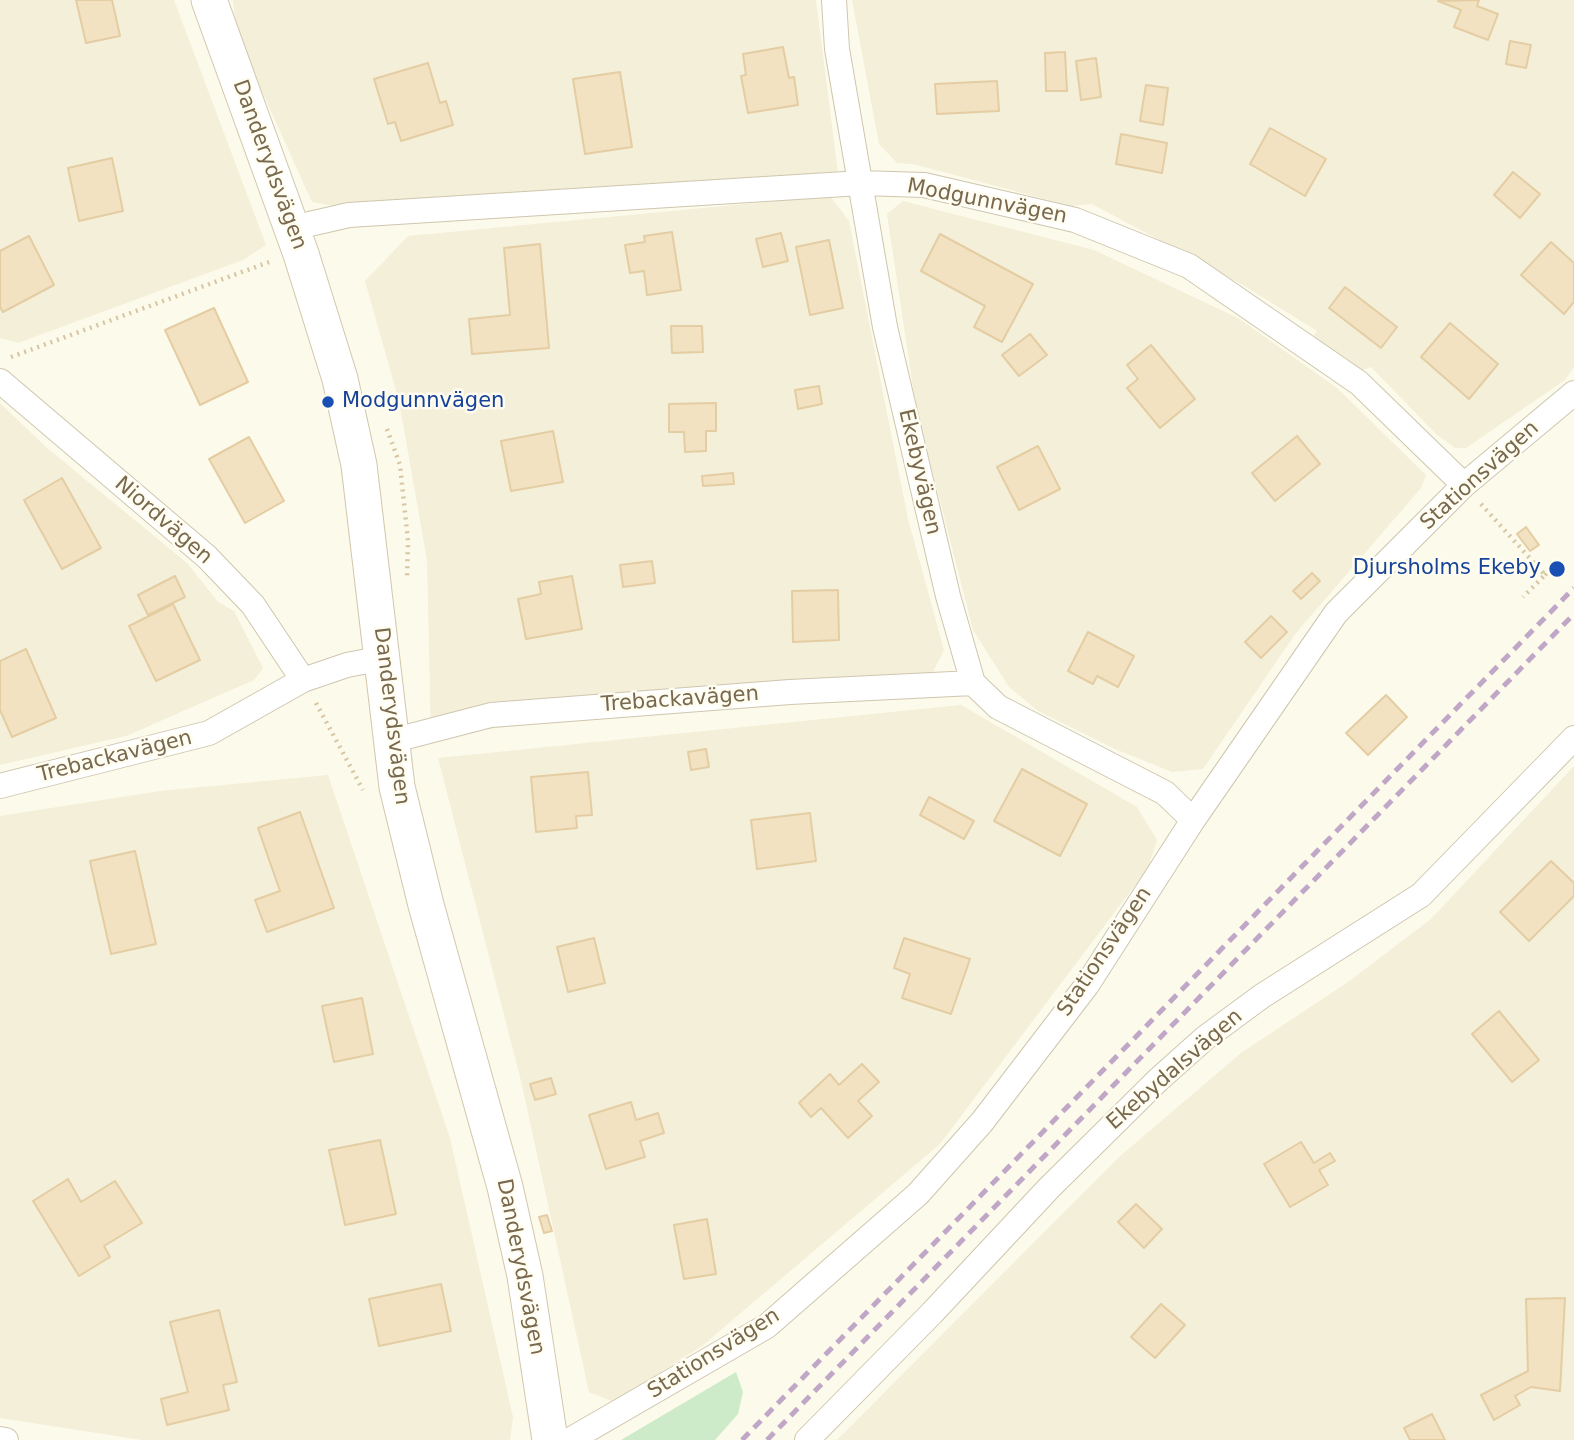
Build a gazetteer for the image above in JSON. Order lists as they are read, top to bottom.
{
  "streets": {
    "street": [
      "Danderydsvägen",
      "Modgunnvägen",
      "Ekebyvägen",
      "Stationsvägen",
      "Niordvägen",
      "Trebackavägen",
      "Ekebydalsvägen"
    ]
  },
  "crossings": [
    ["Danderydsvägen", "Modgunnvägen"],
    ["Danderydsvägen", "Trebackavägen"],
    ["Modgunnvägen", "Ekebyvägen"],
    ["Modgunnvägen", "Stationsvägen"],
    ["Ekebyvägen", "Trebackavägen"],
    ["Niordvägen", "Trebackavägen"]
  ],
  "places": ["Modgunnvägen", "Djursholms Ekeby"]
}
